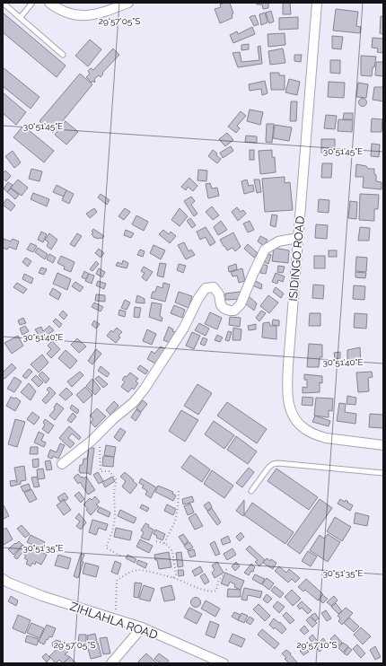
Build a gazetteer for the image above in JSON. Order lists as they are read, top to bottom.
{
  "streets": {
    "street": ["ISIDINGO ROAD", "ZIHLAHLA ROAD"]
  },
  "coordinates": [
    "29°57'05\"S",
    "30°51'45\"E",
    "30°51'40\"E",
    "30°51'35\"E",
    "29°57'10\"S"
  ]
}
